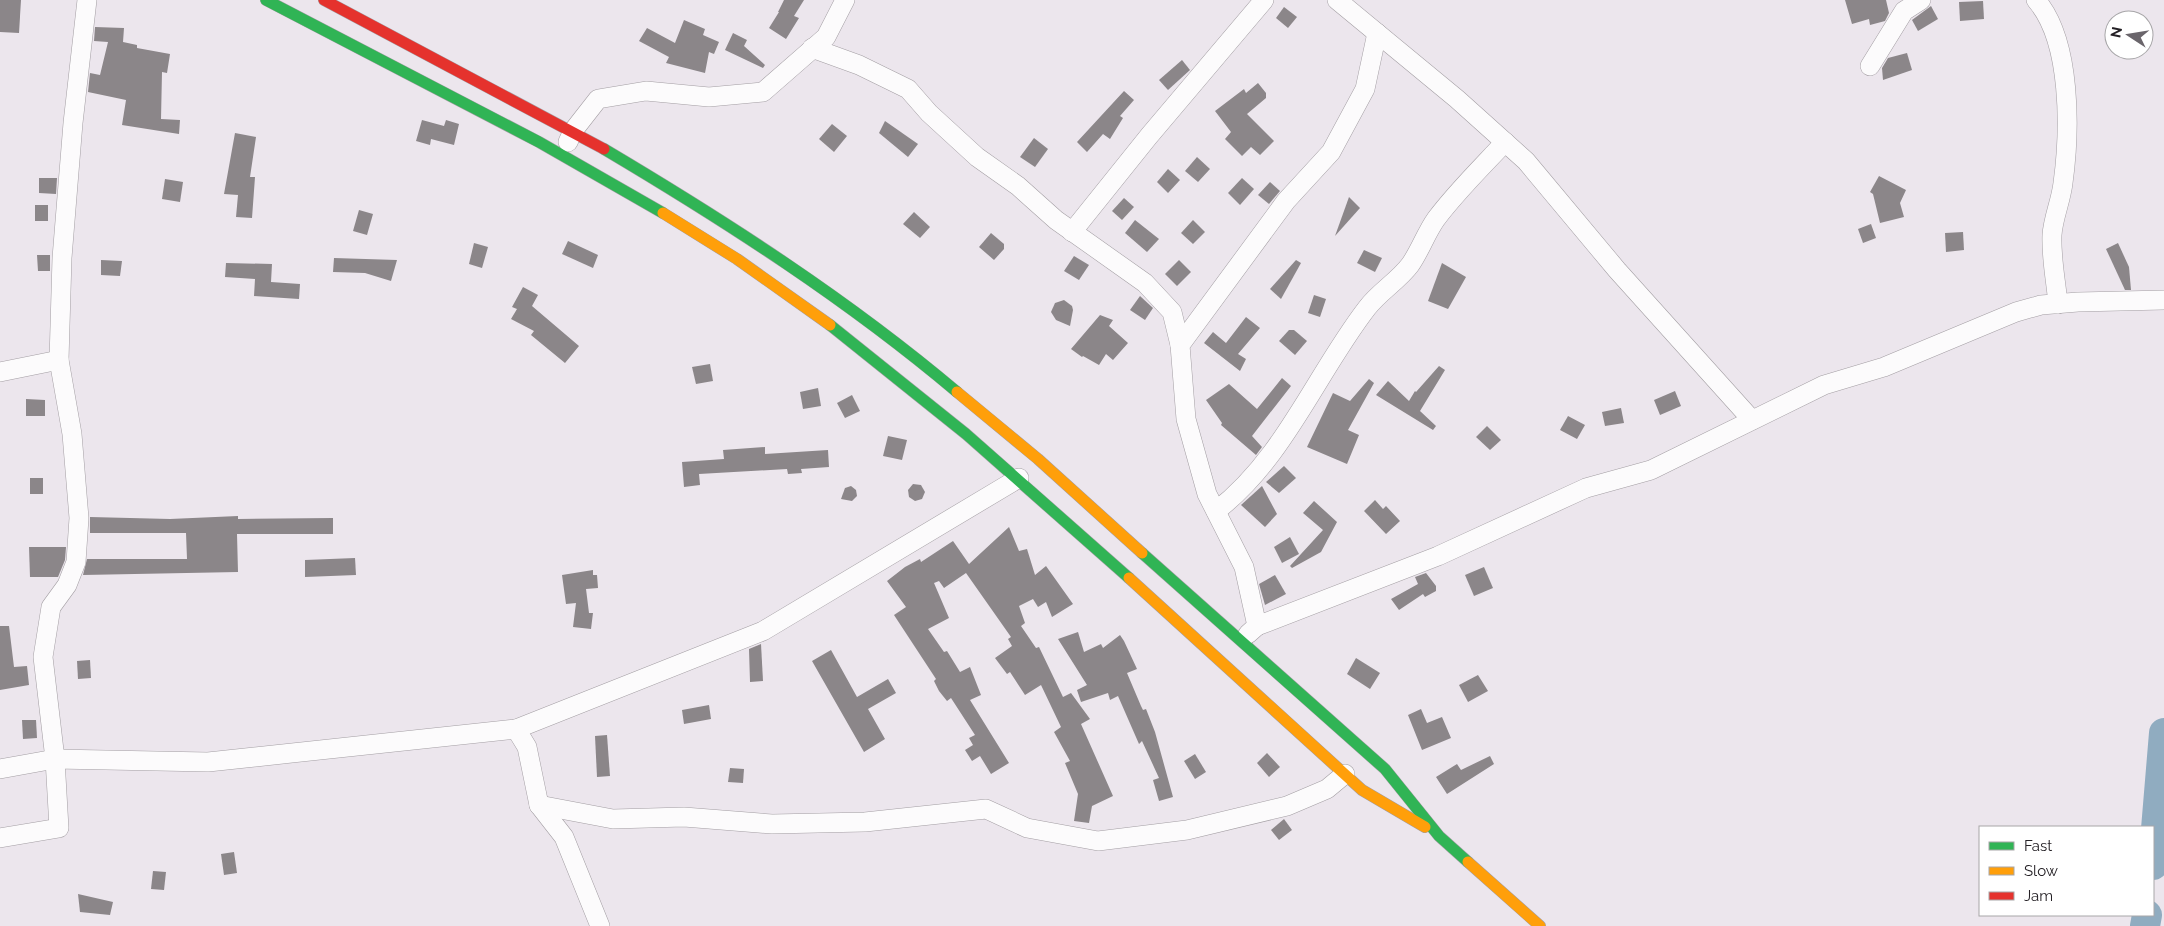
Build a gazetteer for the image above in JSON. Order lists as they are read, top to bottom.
{
  "legend": ["Fast", "Slow", "Jam"],
  "north": "left"
}
